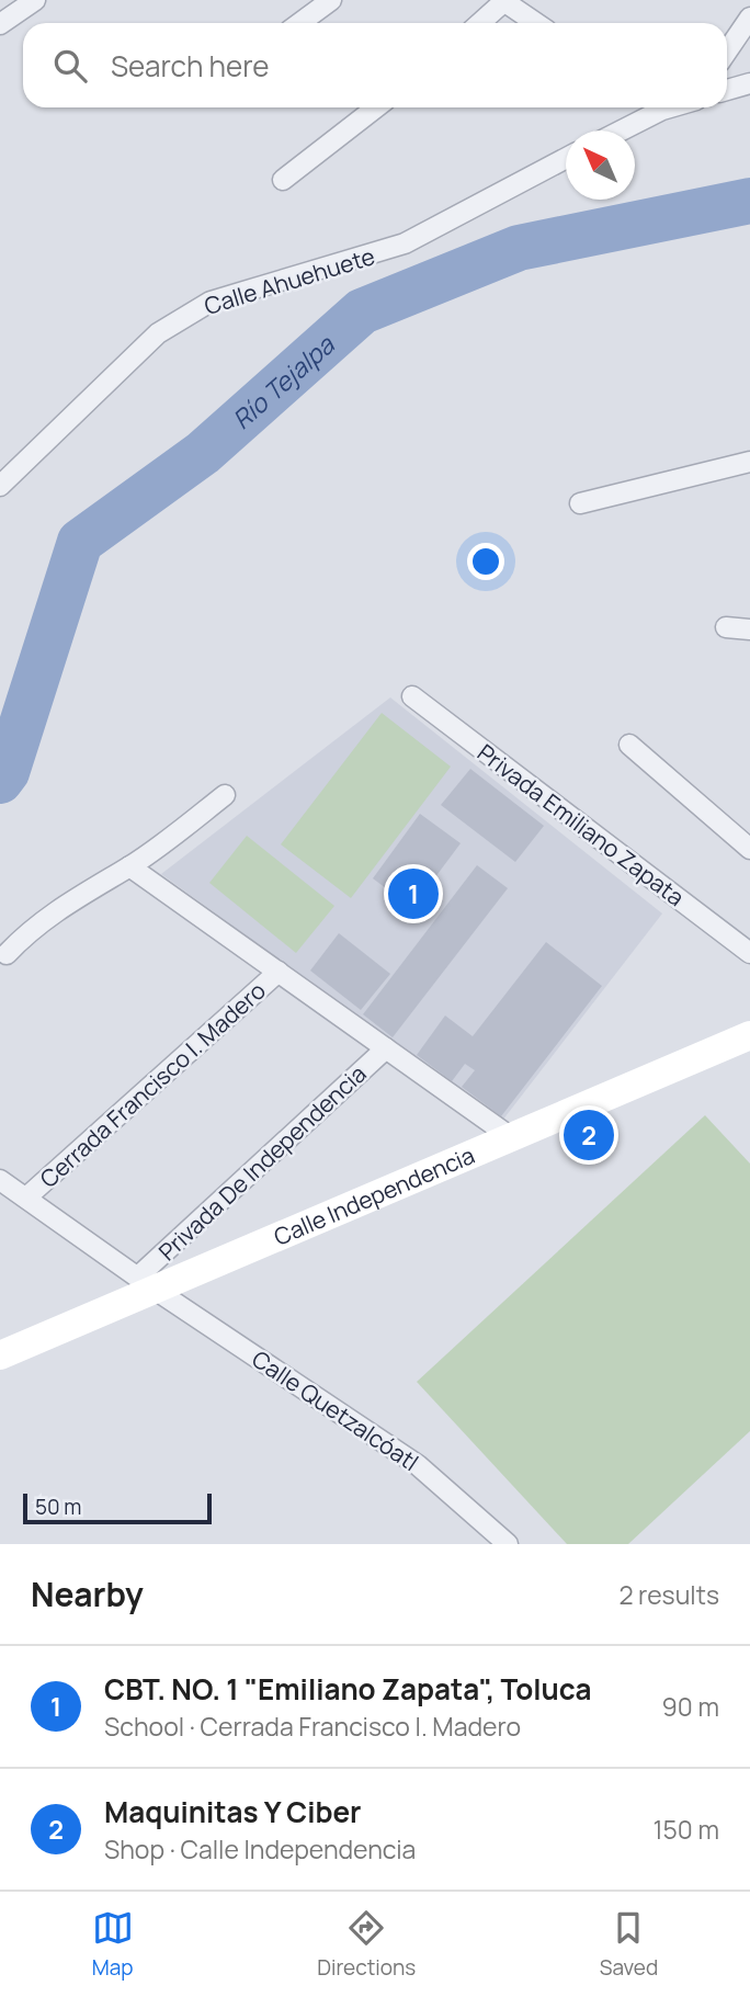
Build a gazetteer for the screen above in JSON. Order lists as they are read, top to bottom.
{
  "streets": {
    "main road": ["Calle Independencia"],
    "street": [
      "Calle Ahuehuete",
      "Privada Emiliano Zapata",
      "Cerrada Francisco I. Madero",
      "Privada De Independencia",
      "Calle Quetzalcóatl"
    ]
  },
  "crossings": [
    ["Cerrada Francisco I. Madero", "Privada De Independencia"],
    ["Cerrada Francisco I. Madero", "Calle Independencia"],
    ["Cerrada Francisco I. Madero", "Calle Quetzalcóatl"],
    ["Privada De Independencia", "Calle Independencia"],
    ["Privada De Independencia", "Calle Quetzalcóatl"],
    ["Calle Independencia", "Calle Quetzalcóatl"]
  ],
  "water": ["Río Tejalpa"],
  "scale_bar": "50 m",
  "north": "top left",
  "page": {
    "search": "Search here",
    "pins": ["1", "2"],
    "scale": "50 m",
    "heading": ["Nearby", "2 results"],
    "list": [
      {
        "mark": "1",
        "name": "CBT. NO. 1 \"Emiliano Zapata\", Toluca",
        "note": "School · Cerrada Francisco I. Madero",
        "value": "90 m"
      },
      {
        "mark": "2",
        "name": "Maquinitas Y Ciber",
        "note": "Shop · Calle Independencia",
        "value": "150 m"
      }
    ],
    "nav": ["Map", "Directions", "Saved"]
  }
}
